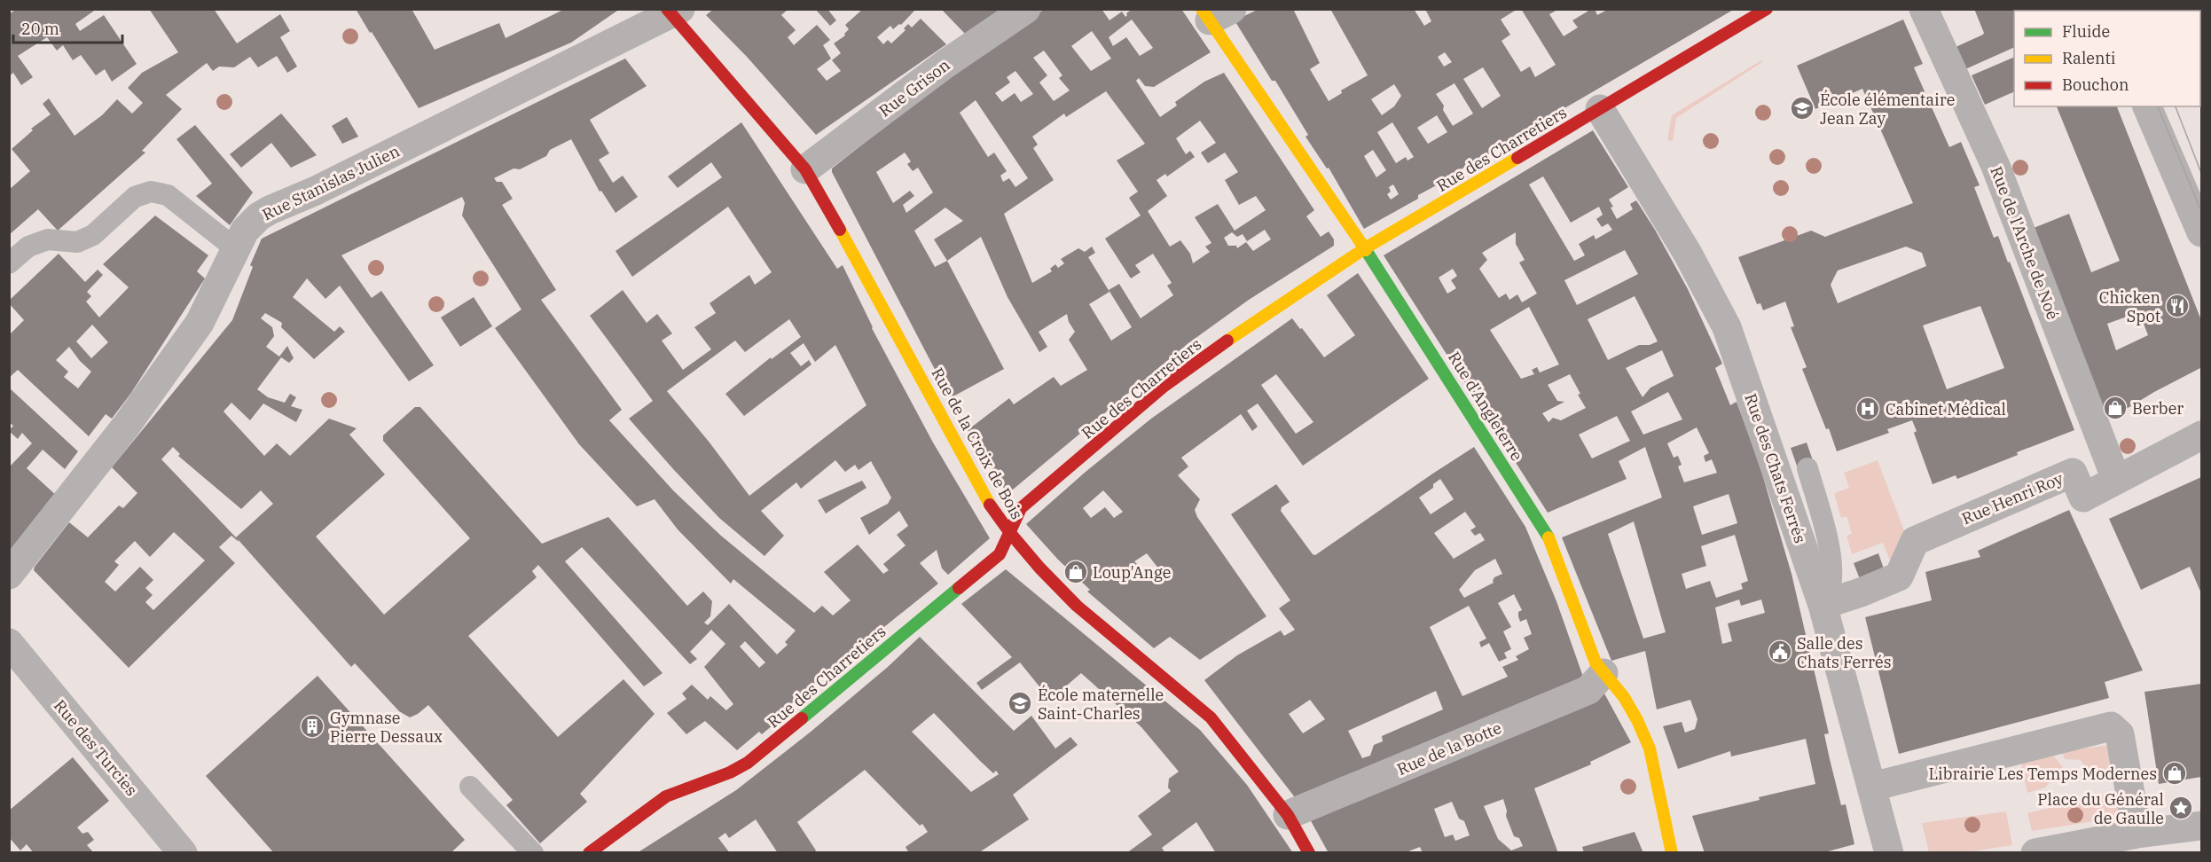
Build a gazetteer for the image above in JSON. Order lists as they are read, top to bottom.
{
  "streets": {
    "street": [
      "Rue Grison",
      "Rue des Charretiers",
      "Rue Stanislas Julien",
      "Rue de l'Arche de Noé",
      "Rue d'Angleterre",
      "Rue de la Croix de Bois",
      "Rue des Chats Ferrés",
      "Rue Henri Roy",
      "Rue des Turcies",
      "Rue de la Botte"
    ]
  },
  "crossings": [
    ["Rue Grison", "Rue de la Croix de Bois"],
    ["Rue des Charretiers", "Rue d'Angleterre"],
    ["Rue des Charretiers", "Rue de la Croix de Bois"],
    ["Rue des Charretiers", "Rue des Chats Ferrés"],
    ["Rue Stanislas Julien", "Rue de la Croix de Bois"],
    ["Rue de l'Arche de Noé", "Rue Henri Roy"],
    ["Rue d'Angleterre", "Rue de la Botte"],
    ["Rue de la Croix de Bois", "Rue de la Botte"],
    ["Rue des Chats Ferrés", "Rue Henri Roy"]
  ],
  "places": {
    "school or university": ["École élémentaire Jean Zay", "École maternelle Saint-Charles"],
    "restaurant": ["Chicken Spot"],
    "shop": ["Berber", "Loup'Ange", "Librairie Les Temps Modernes"],
    "hospital": ["Cabinet Médical"],
    "public building": ["Salle des Chats Ferrés"],
    "building": ["Gymnase Pierre Dessaux"],
    "place": ["Place du Général de Gaulle"]
  },
  "legend": ["Fluide", "Ralenti", "Bouchon"],
  "scale_bar": "20 m"
}
